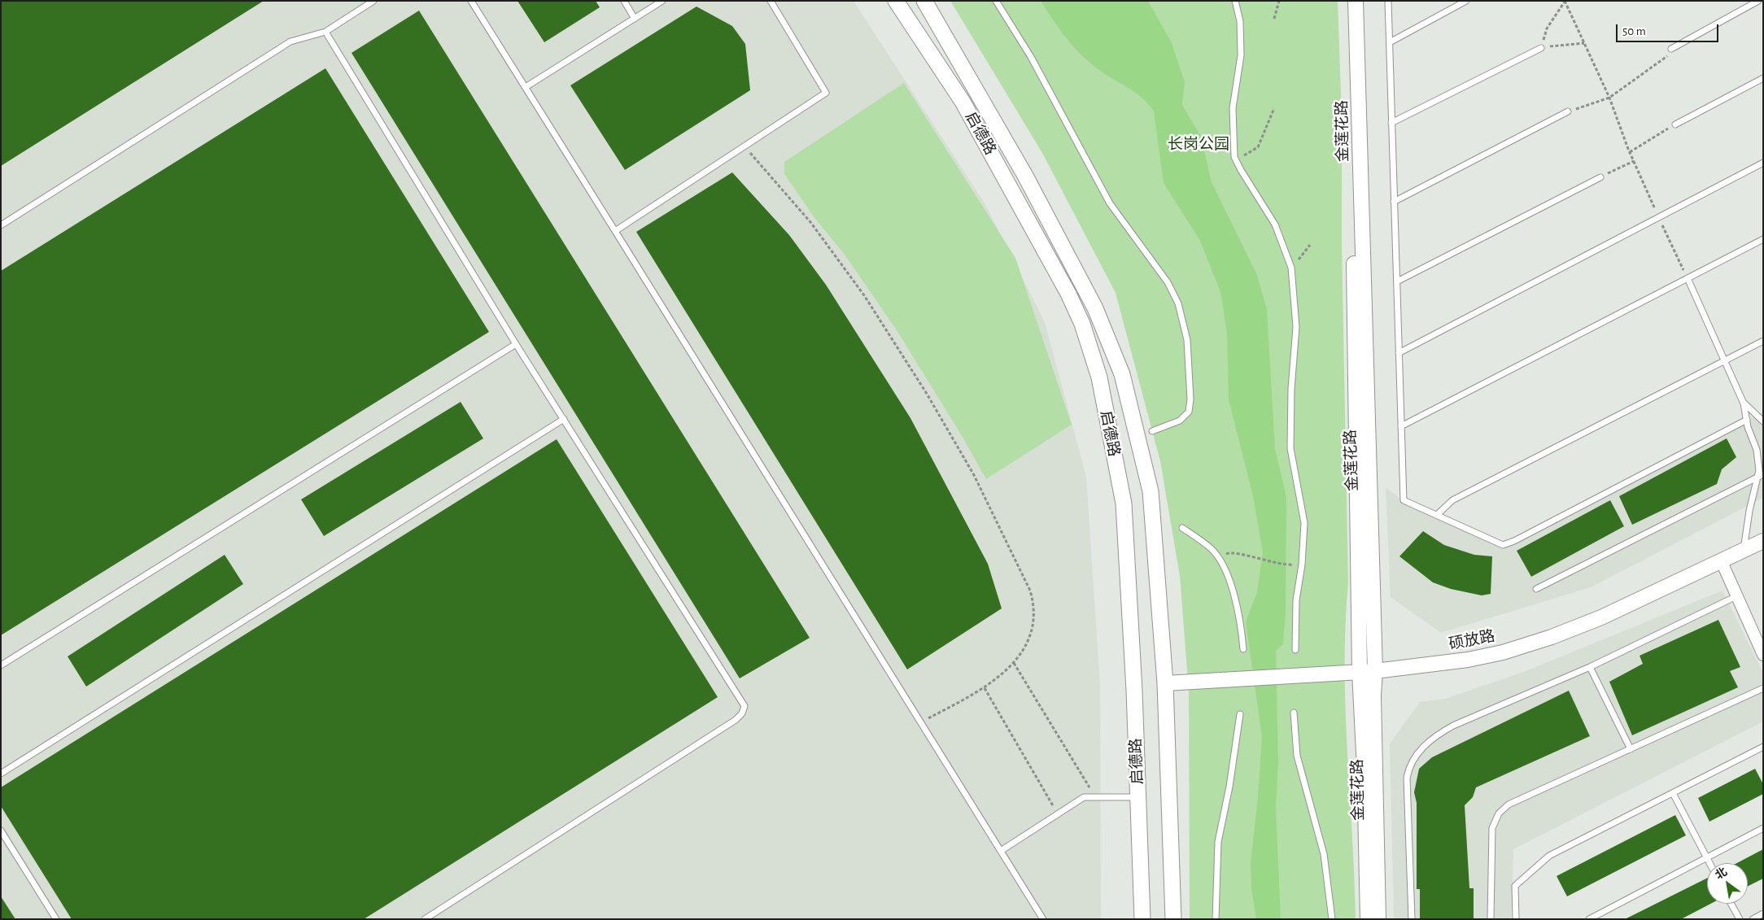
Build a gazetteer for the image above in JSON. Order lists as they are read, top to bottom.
{
  "streets": {
    "main road": ["启德路"],
    "street": ["金莲花路", "硕放路"]
  },
  "crossings": [
    ["金莲花路", "硕放路"],
    ["启德路", "硕放路"]
  ],
  "parks": ["长岗公园"],
  "scale_bar": "50 m",
  "north": "top left"
}
